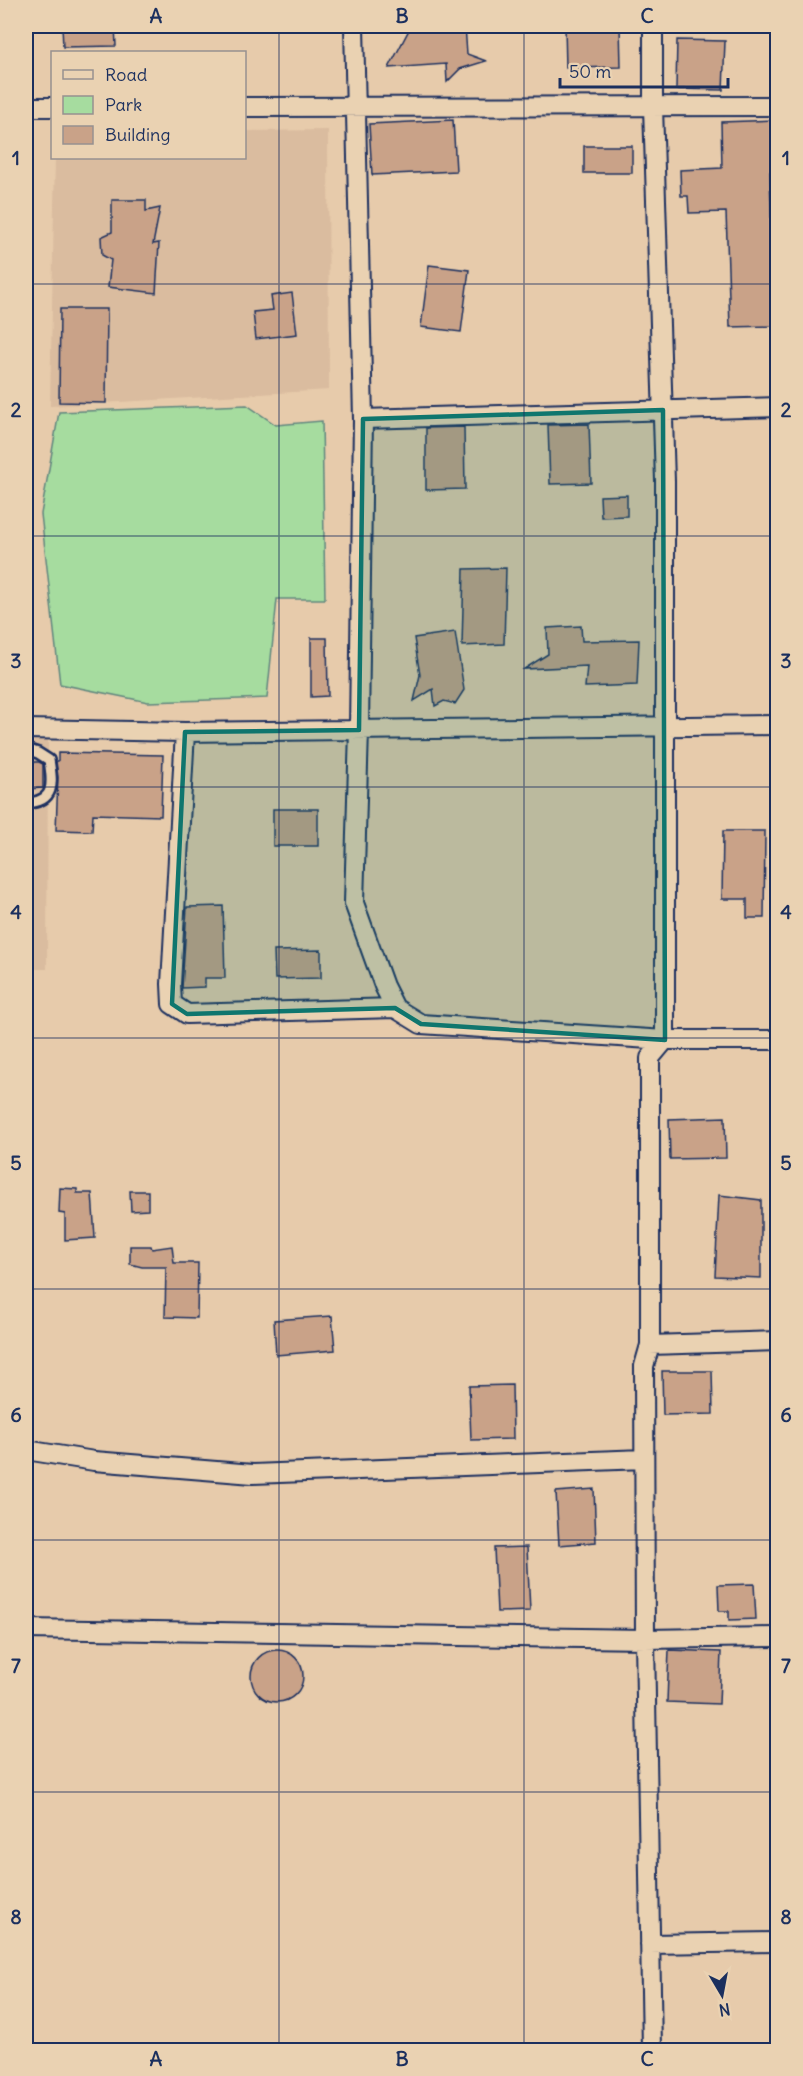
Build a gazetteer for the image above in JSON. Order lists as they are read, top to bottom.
{
  "legend": ["Road", "Park", "Building"],
  "scale_bar": "50 m",
  "north": "bottom",
  "grid": {
    "columns": ["A", "B", "C"],
    "rows": [
      "1",
      "2",
      "3",
      "4",
      "5",
      "6",
      "7",
      "8"
    ]
  }
}
